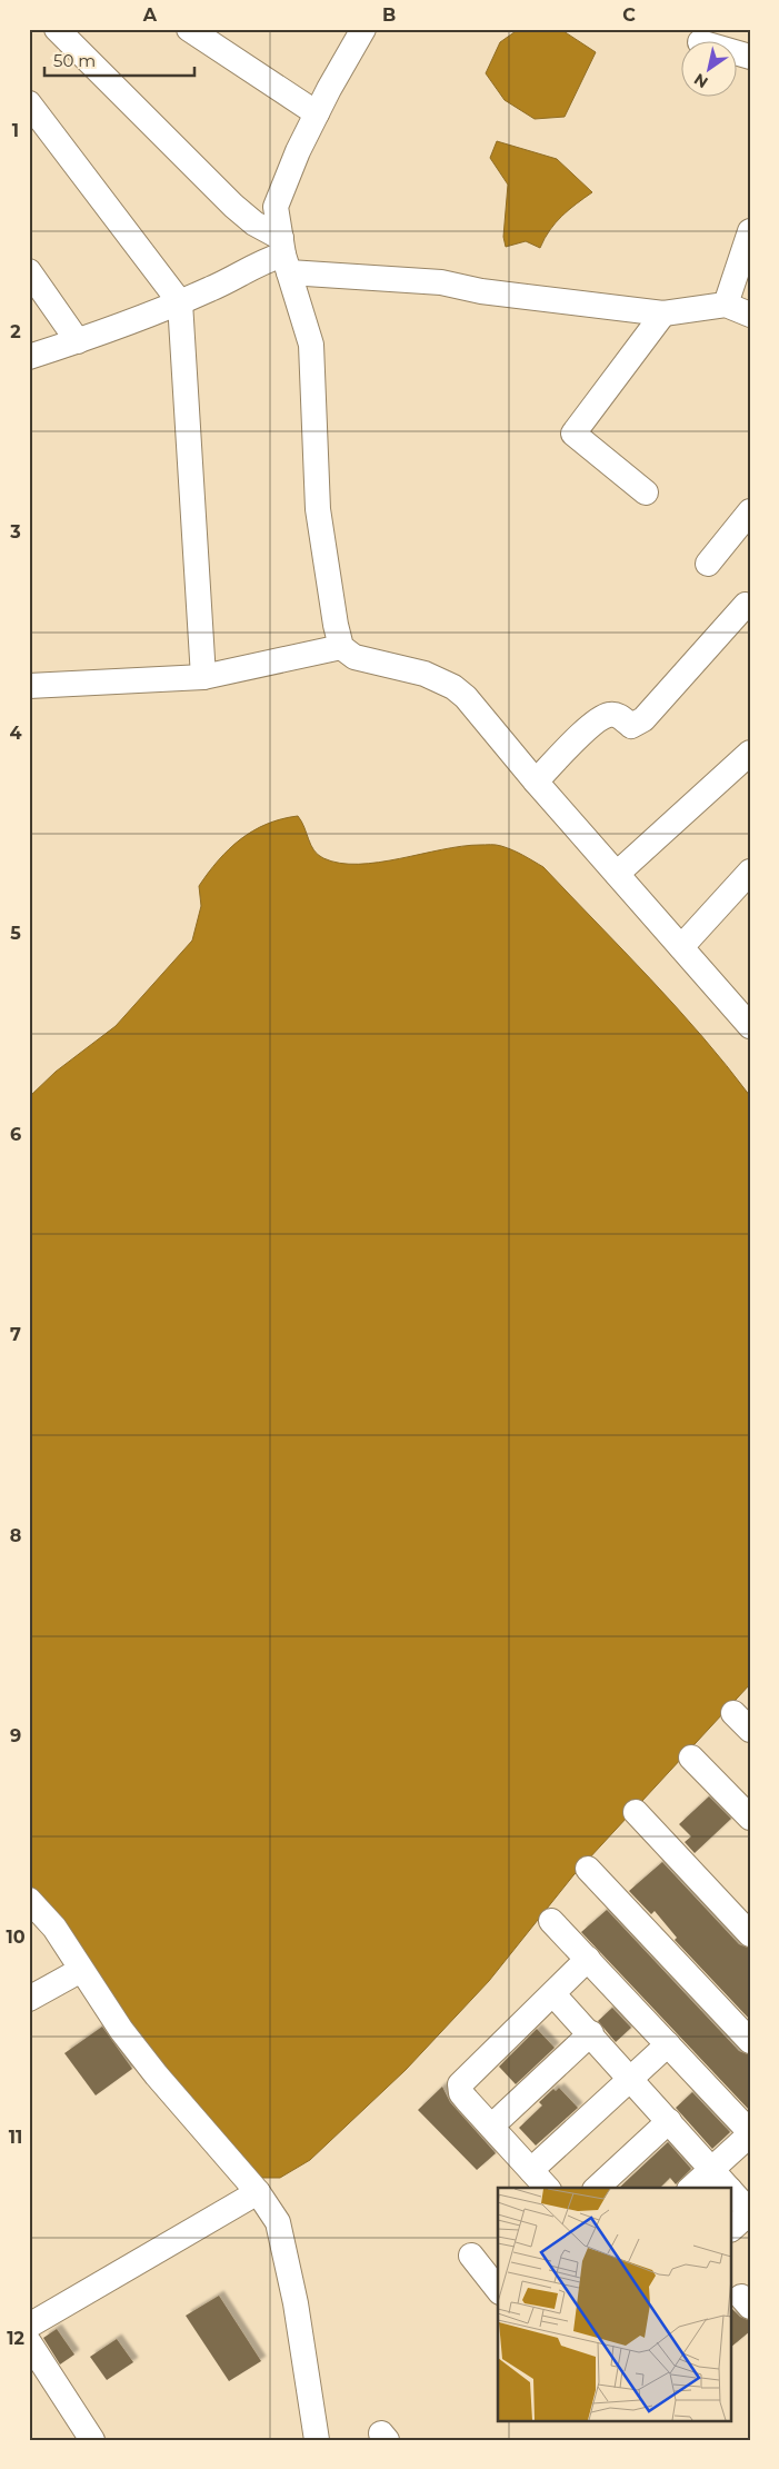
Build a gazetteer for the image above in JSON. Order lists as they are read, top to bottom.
{
  "scale_bar": "50 m",
  "north": "bottom left",
  "grid": {
    "columns": ["A", "B", "C"],
    "rows": [
      "1",
      "2",
      "3",
      "4",
      "5",
      "6",
      "7",
      "8",
      "9",
      "10",
      "11",
      "12"
    ]
  }
}
